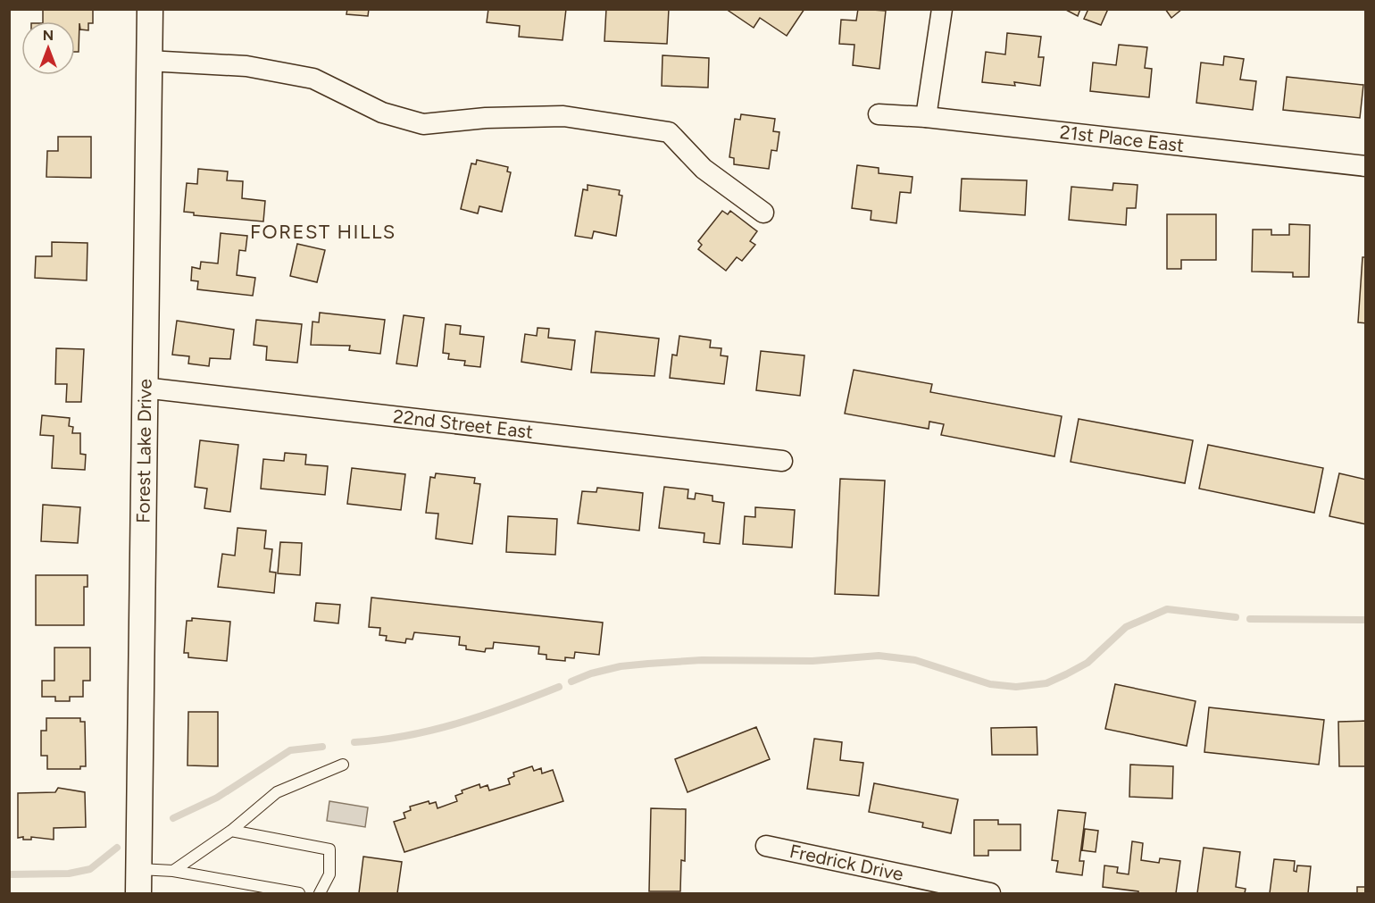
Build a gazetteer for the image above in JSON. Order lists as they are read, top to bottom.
{
  "streets": {
    "street": [
      "21st Place East",
      "22nd Street East",
      "Forest Lake Drive",
      "Fredrick Drive"
    ]
  },
  "crossings": [
    ["22nd Street East", "Forest Lake Drive"]
  ],
  "districts": ["FOREST HILLS"],
  "north": "top"
}
